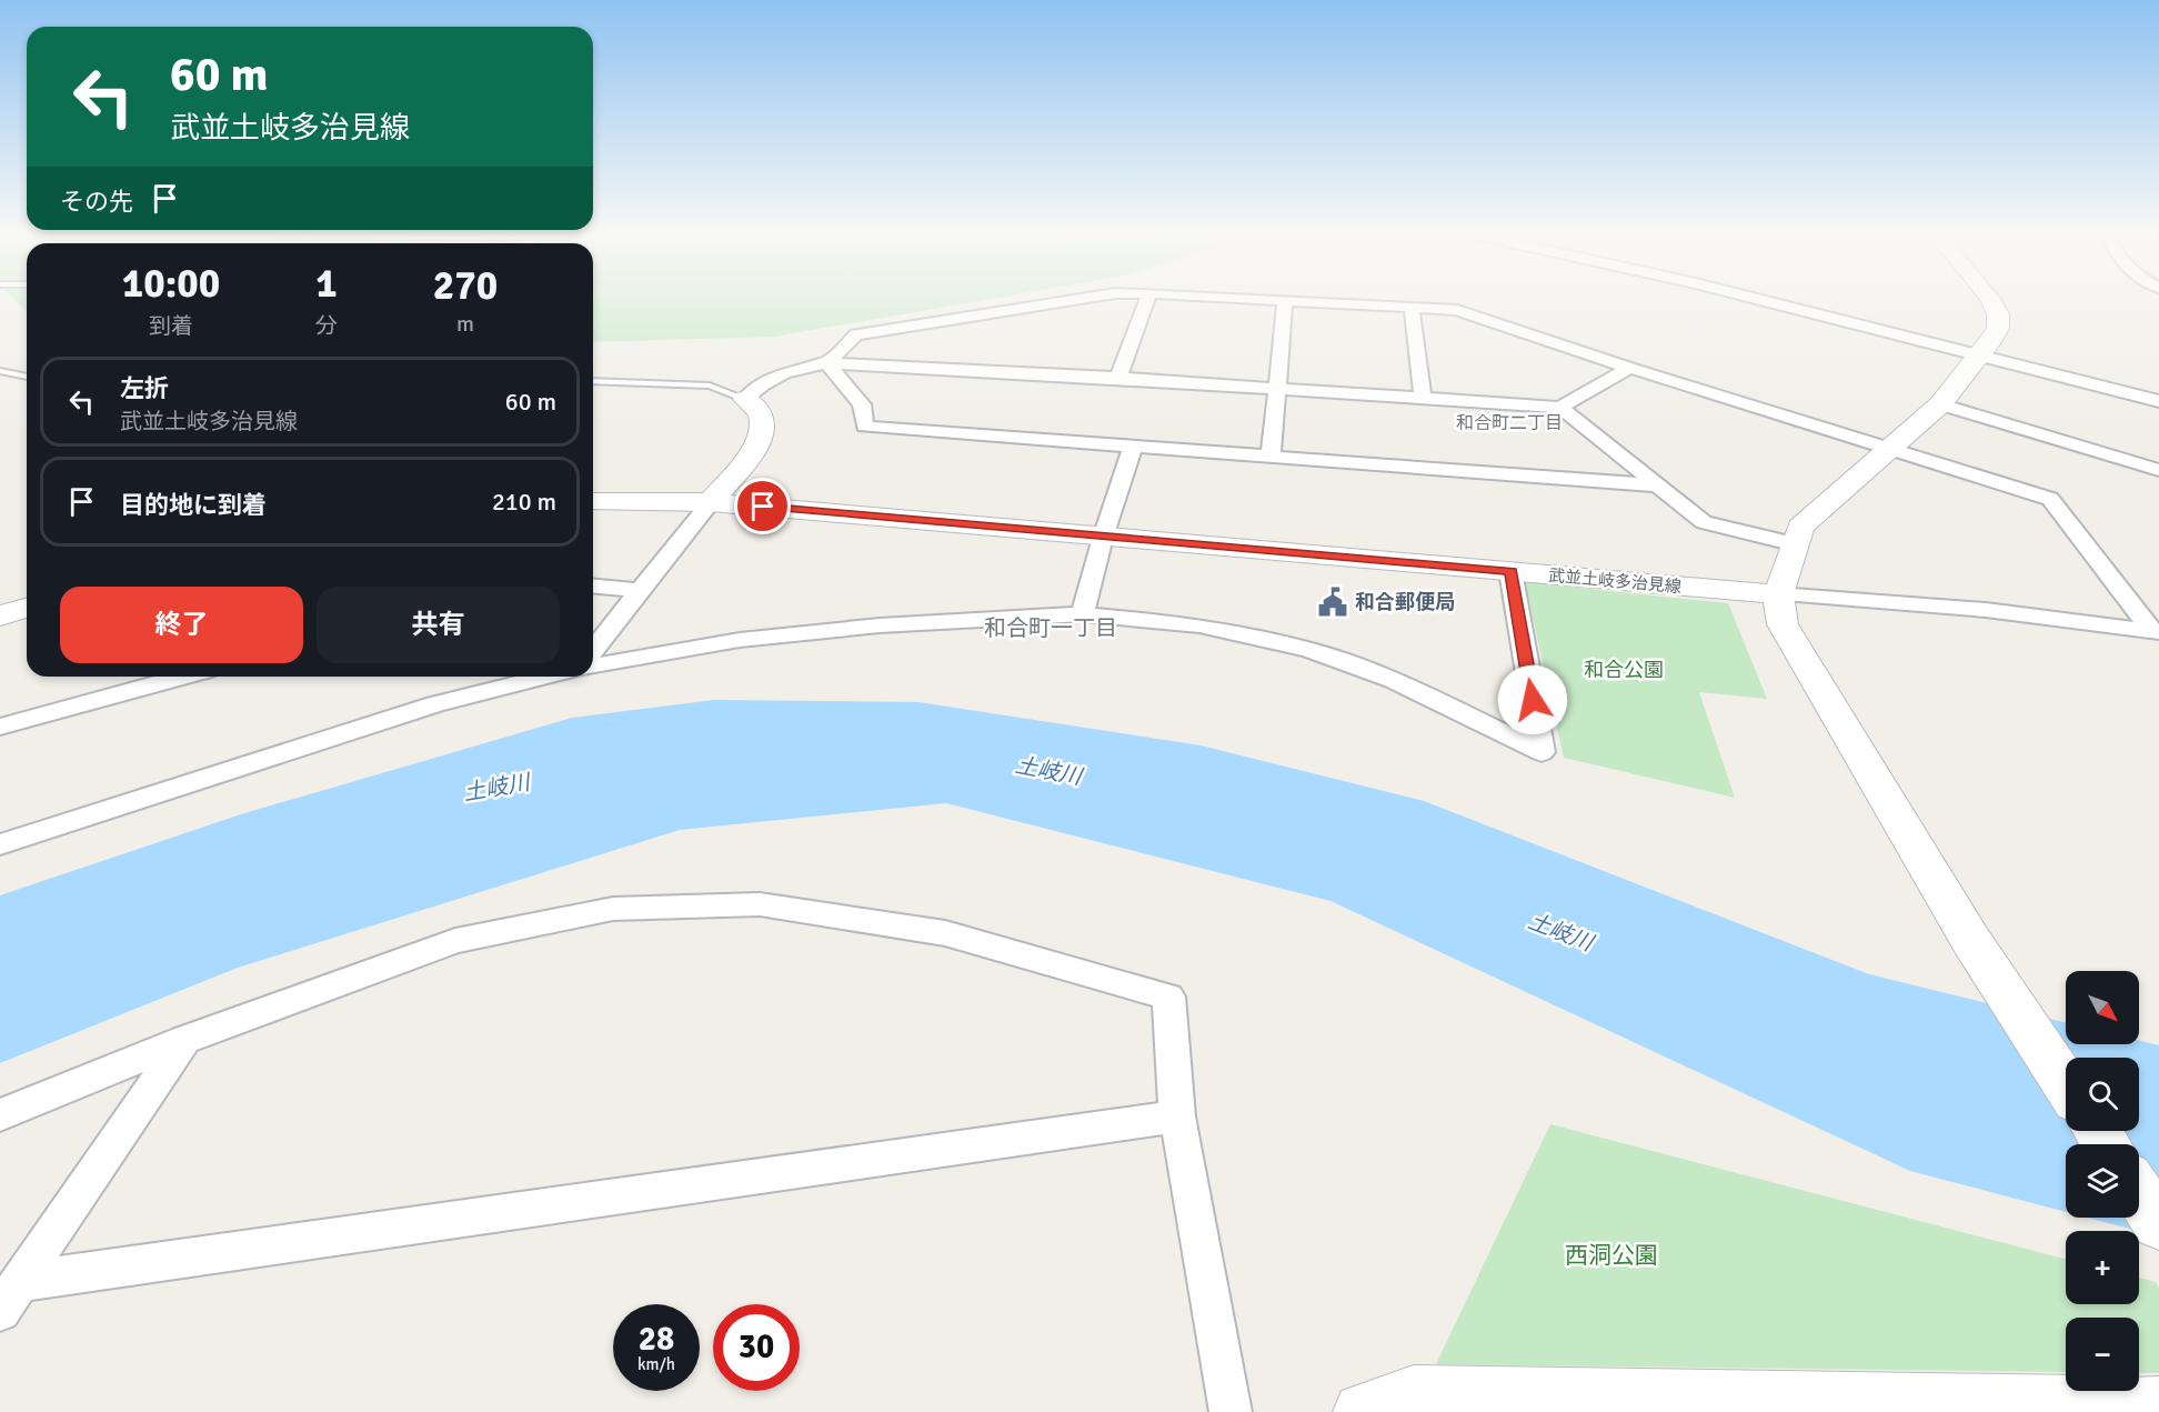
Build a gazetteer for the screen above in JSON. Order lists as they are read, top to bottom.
{
  "streets": {
    "main road": ["武並土岐多治見線"]
  },
  "districts": ["和合町二丁目", "和合町一丁目"],
  "water": ["土岐川"],
  "parks": ["和合公園", "西洞公園"],
  "places": {
    "public building": ["和合郵便局"]
  },
  "north": "bottom right",
  "page": {
    "turn": ["60 m", "武並土岐多治見線"],
    "then": "その先",
    "eta": [
      "10:00",
      "到着",
      "1",
      "分",
      "270",
      "m"
    ],
    "list": [
      {
        "name": "左折",
        "note": "武並土岐多治見線",
        "value": "60 m"
      },
      {
        "name": "目的地に到着",
        "value": "210 m"
      }
    ],
    "buttons": ["終了", "共有"],
    "map_buttons": ["+", "−"],
    "speed": "28 km/h",
    "limit": "30"
  }
}
